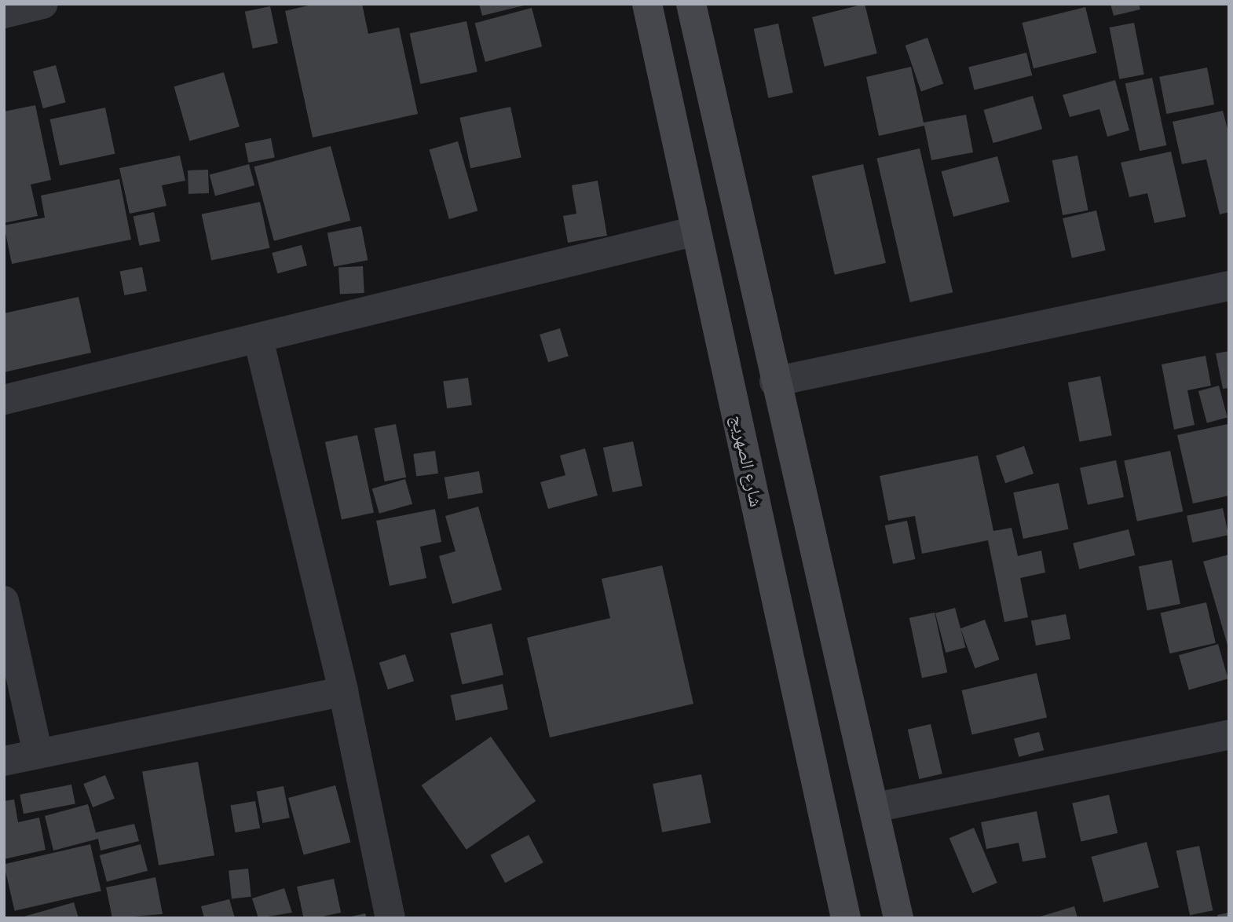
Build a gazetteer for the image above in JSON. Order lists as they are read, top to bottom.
{
  "streets": {
    "main road": ["شارع الصهريج"]
  }
}
